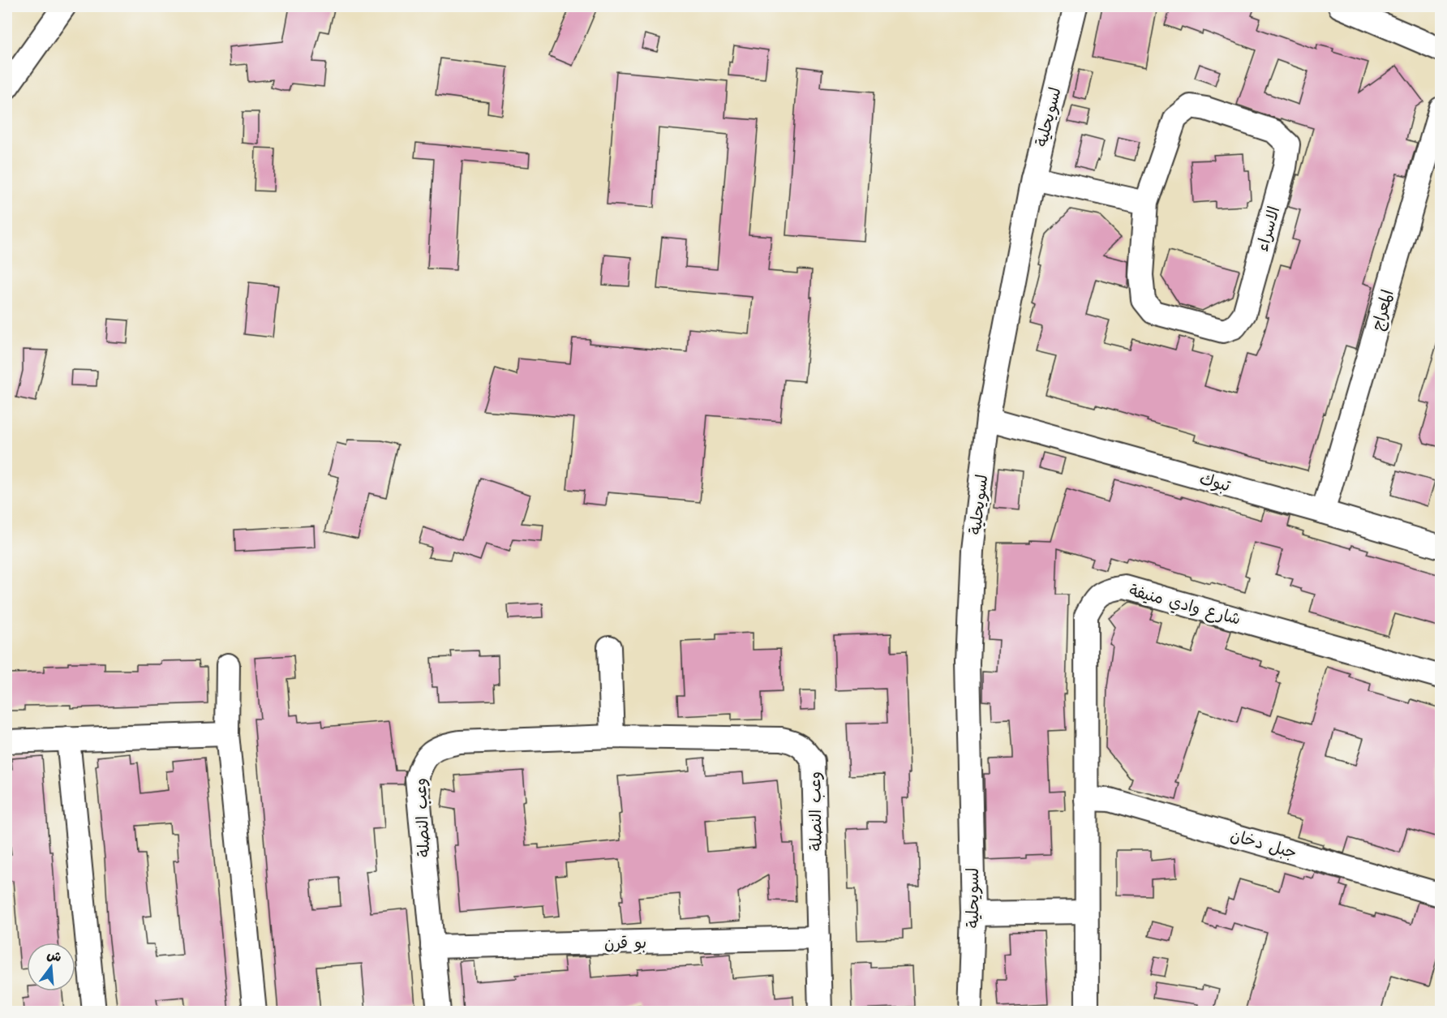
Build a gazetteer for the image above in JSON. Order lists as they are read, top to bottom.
{
  "streets": {
    "street": [
      "لسويحلية",
      "الاسراء",
      "المعراج",
      "تبوك",
      "شارع وادي منيفة",
      "وعب النصلة",
      "جبل دخان",
      "بو قرن"
    ]
  },
  "crossings": [
    ["لسويحلية", "تبوك"],
    ["المعراج", "تبوك"],
    ["شارع وادي منيفة", "جبل دخان"],
    ["وعب النصلة", "بو قرن"]
  ],
  "north": "top"
}
